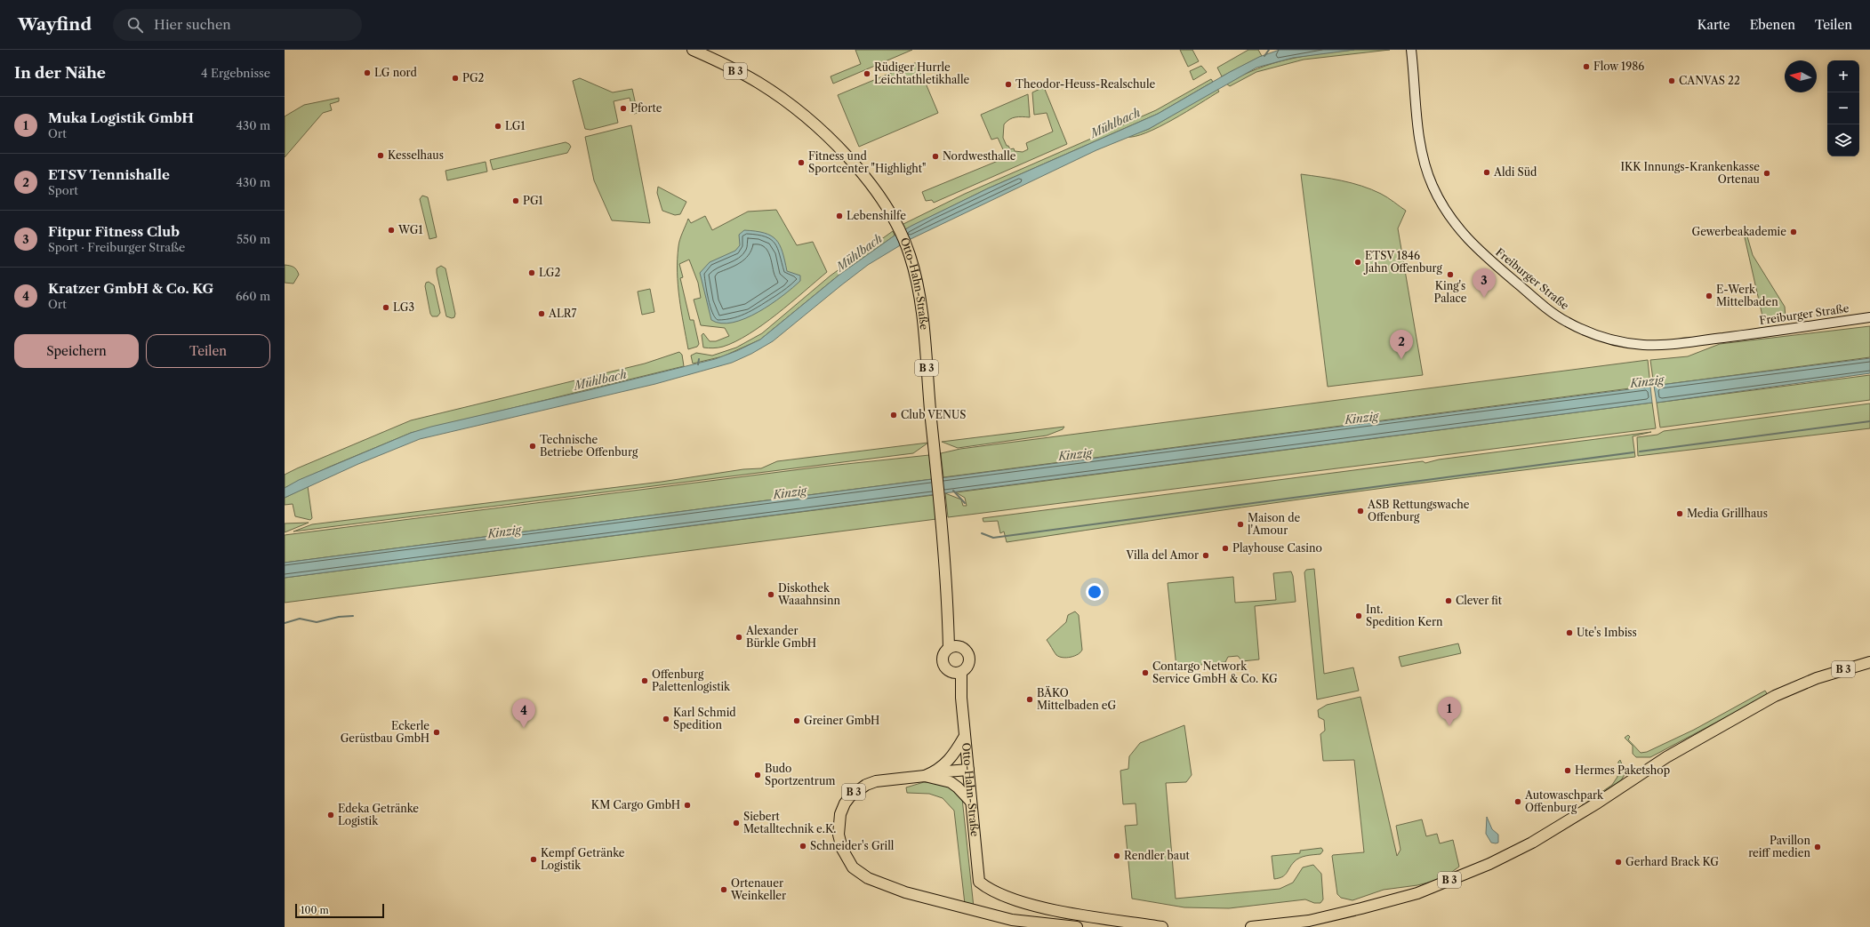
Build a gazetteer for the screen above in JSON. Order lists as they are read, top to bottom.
{
  "streets": {
    "main road": ["B 3", "Freiburger Straße", "Otto-Hahn-Straße"]
  },
  "crossings": [
    ["B 3", "Otto-Hahn-Straße"]
  ],
  "water": ["Mühlbach", "Kinzig"],
  "places": [
    "Flow 1986",
    "LG nord",
    "Rüdiger Hurrle Leichtathletikhalle",
    "PG2",
    "CANVAS 22",
    "Theodor-Heuss-Realschule",
    "Pforte",
    "LG1",
    "Kesselhaus",
    "Nordwesthalle",
    "Fitness und Sportcenter \"Highlight\"",
    "Aldi Süd",
    "IKK Innungs-Krankenkasse Ortenau",
    "PG1",
    "Lebenshilfe",
    "WG1",
    "Gewerbeakademie",
    "ETSV 1846 Jahn Offenburg",
    "LG2",
    "King's Palace",
    "E-Werk Mittelbaden",
    "LG3",
    "ALR7",
    "Club VENUS",
    "Technische Betriebe Offenburg",
    "ASB Rettungswache Offenburg",
    "Media Grillhaus",
    "Maison de l'Amour",
    "Playhouse Casino",
    "Villa del Amor",
    "Diskothek Waaahnsinn",
    "Clever fit",
    "Int. Spedition Kern",
    "Ute's Imbiss",
    "Alexander Bürkle GmbH",
    "Contargo Network Service GmbH & Co. KG",
    "Offenburg Palettenlogistik",
    "BÄKO Mittelbaden eG",
    "Karl Schmid Spedition",
    "Greiner GmbH",
    "Eckerle Gerüstbau GmbH",
    "Hermes Paketshop",
    "Budo Sportzentrum",
    "Autowaschpark Offenburg",
    "KM Cargo GmbH",
    "Edeka Getränke Logistik",
    "Siebert Metalltechnik e.K.",
    "Schneider's Grill",
    "Pavillon reiff medien",
    "Rendler baut",
    "Kempf Getränke Logistik",
    "Gerhard Brack KG",
    "Ortenauer Weinkeller"
  ],
  "scale_bar": "100 m",
  "north": "left",
  "page": {
    "header": "Wayfind",
    "search": "Hier suchen",
    "nav": ["Karte", "Ebenen", "Teilen"],
    "heading": ["In der Nähe", "4 Ergebnisse"],
    "map_buttons": ["+", "−"],
    "list": [
      {
        "mark": "1",
        "name": "Muka Logistik GmbH",
        "note": "Ort",
        "value": "430 m"
      },
      {
        "mark": "2",
        "name": "ETSV Tennishalle",
        "note": "Sport",
        "value": "430 m"
      },
      {
        "mark": "3",
        "name": "Fitpur Fitness Club",
        "note": "Sport · Freiburger Straße",
        "value": "550 m"
      },
      {
        "mark": "4",
        "name": "Kratzer GmbH & Co. KG",
        "note": "Ort",
        "value": "660 m"
      }
    ],
    "pins": [
      "3",
      "2",
      "1",
      "4"
    ],
    "buttons": ["Speichern", "Teilen"],
    "scale": "100 m"
  }
}
